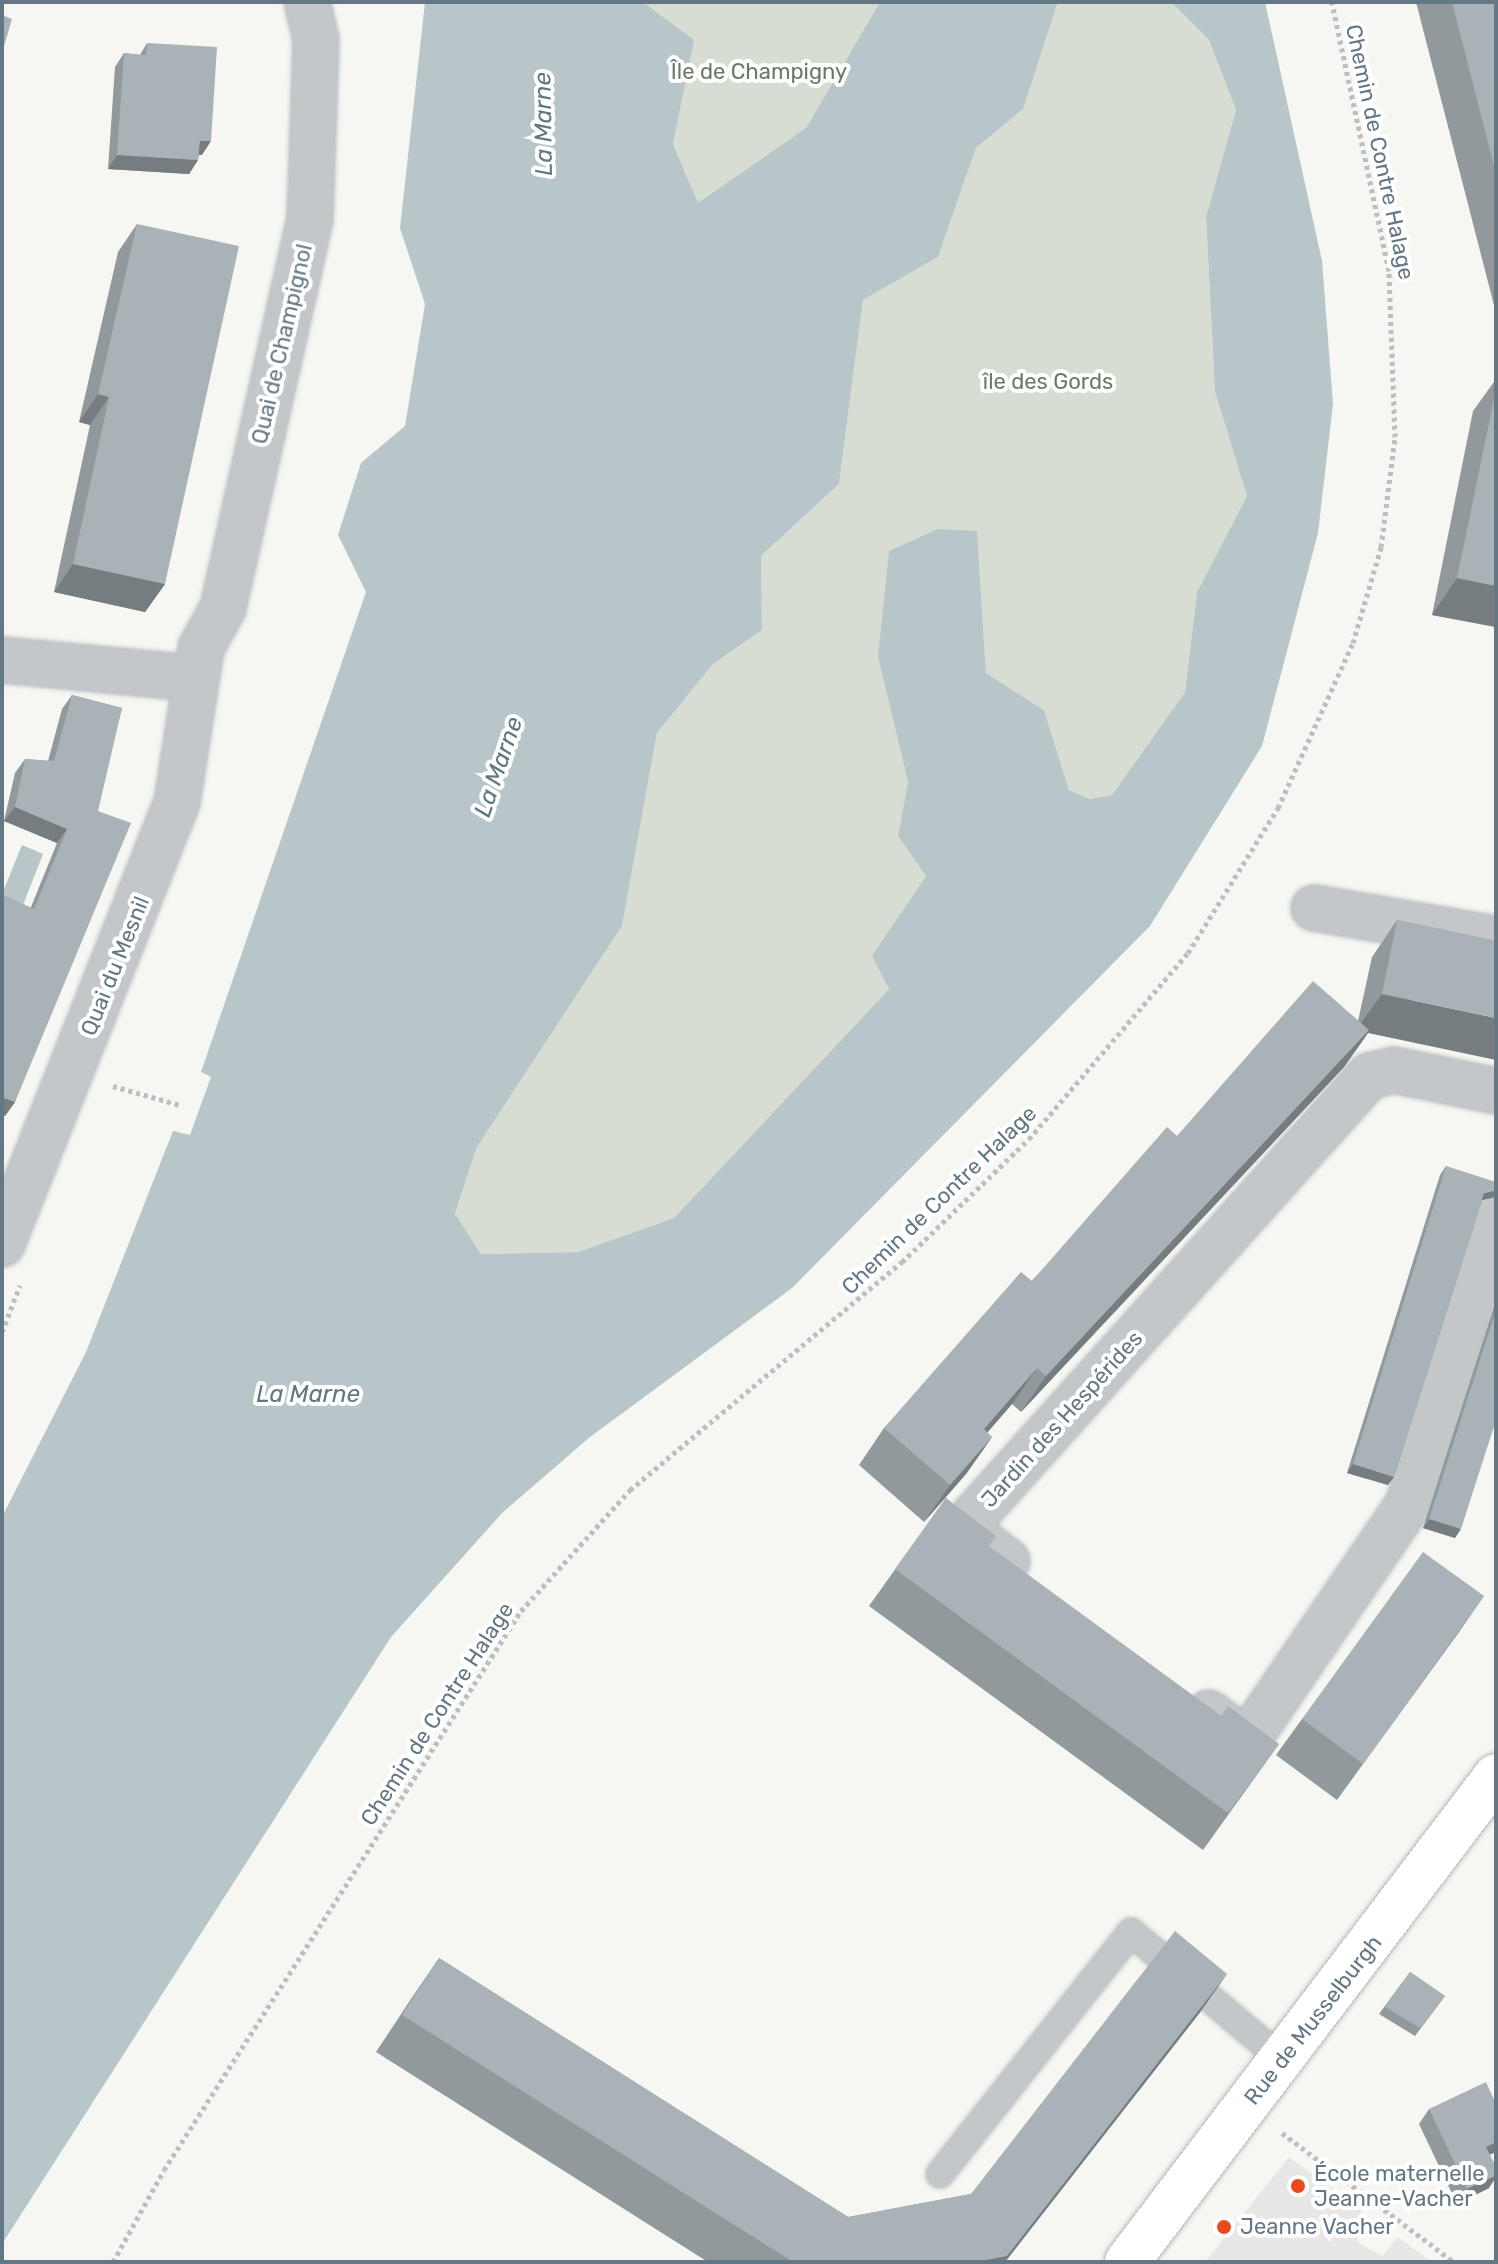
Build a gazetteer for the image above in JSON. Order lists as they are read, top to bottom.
{
  "streets": {
    "street": [
      "Quai de Champignol",
      "Quai du Mesnil",
      "Jardin des Hespérides",
      "Rue de Musselburgh"
    ],
    "path": ["Chemin de Contre Halage"]
  },
  "crossings": [
    ["Quai de Champignol", "Quai du Mesnil"]
  ],
  "water": ["La Marne"],
  "parks": ["Île de Champigny", "île des Gords"],
  "places": ["École maternelle Jeanne-Vacher", "Jeanne Vacher"]
}
